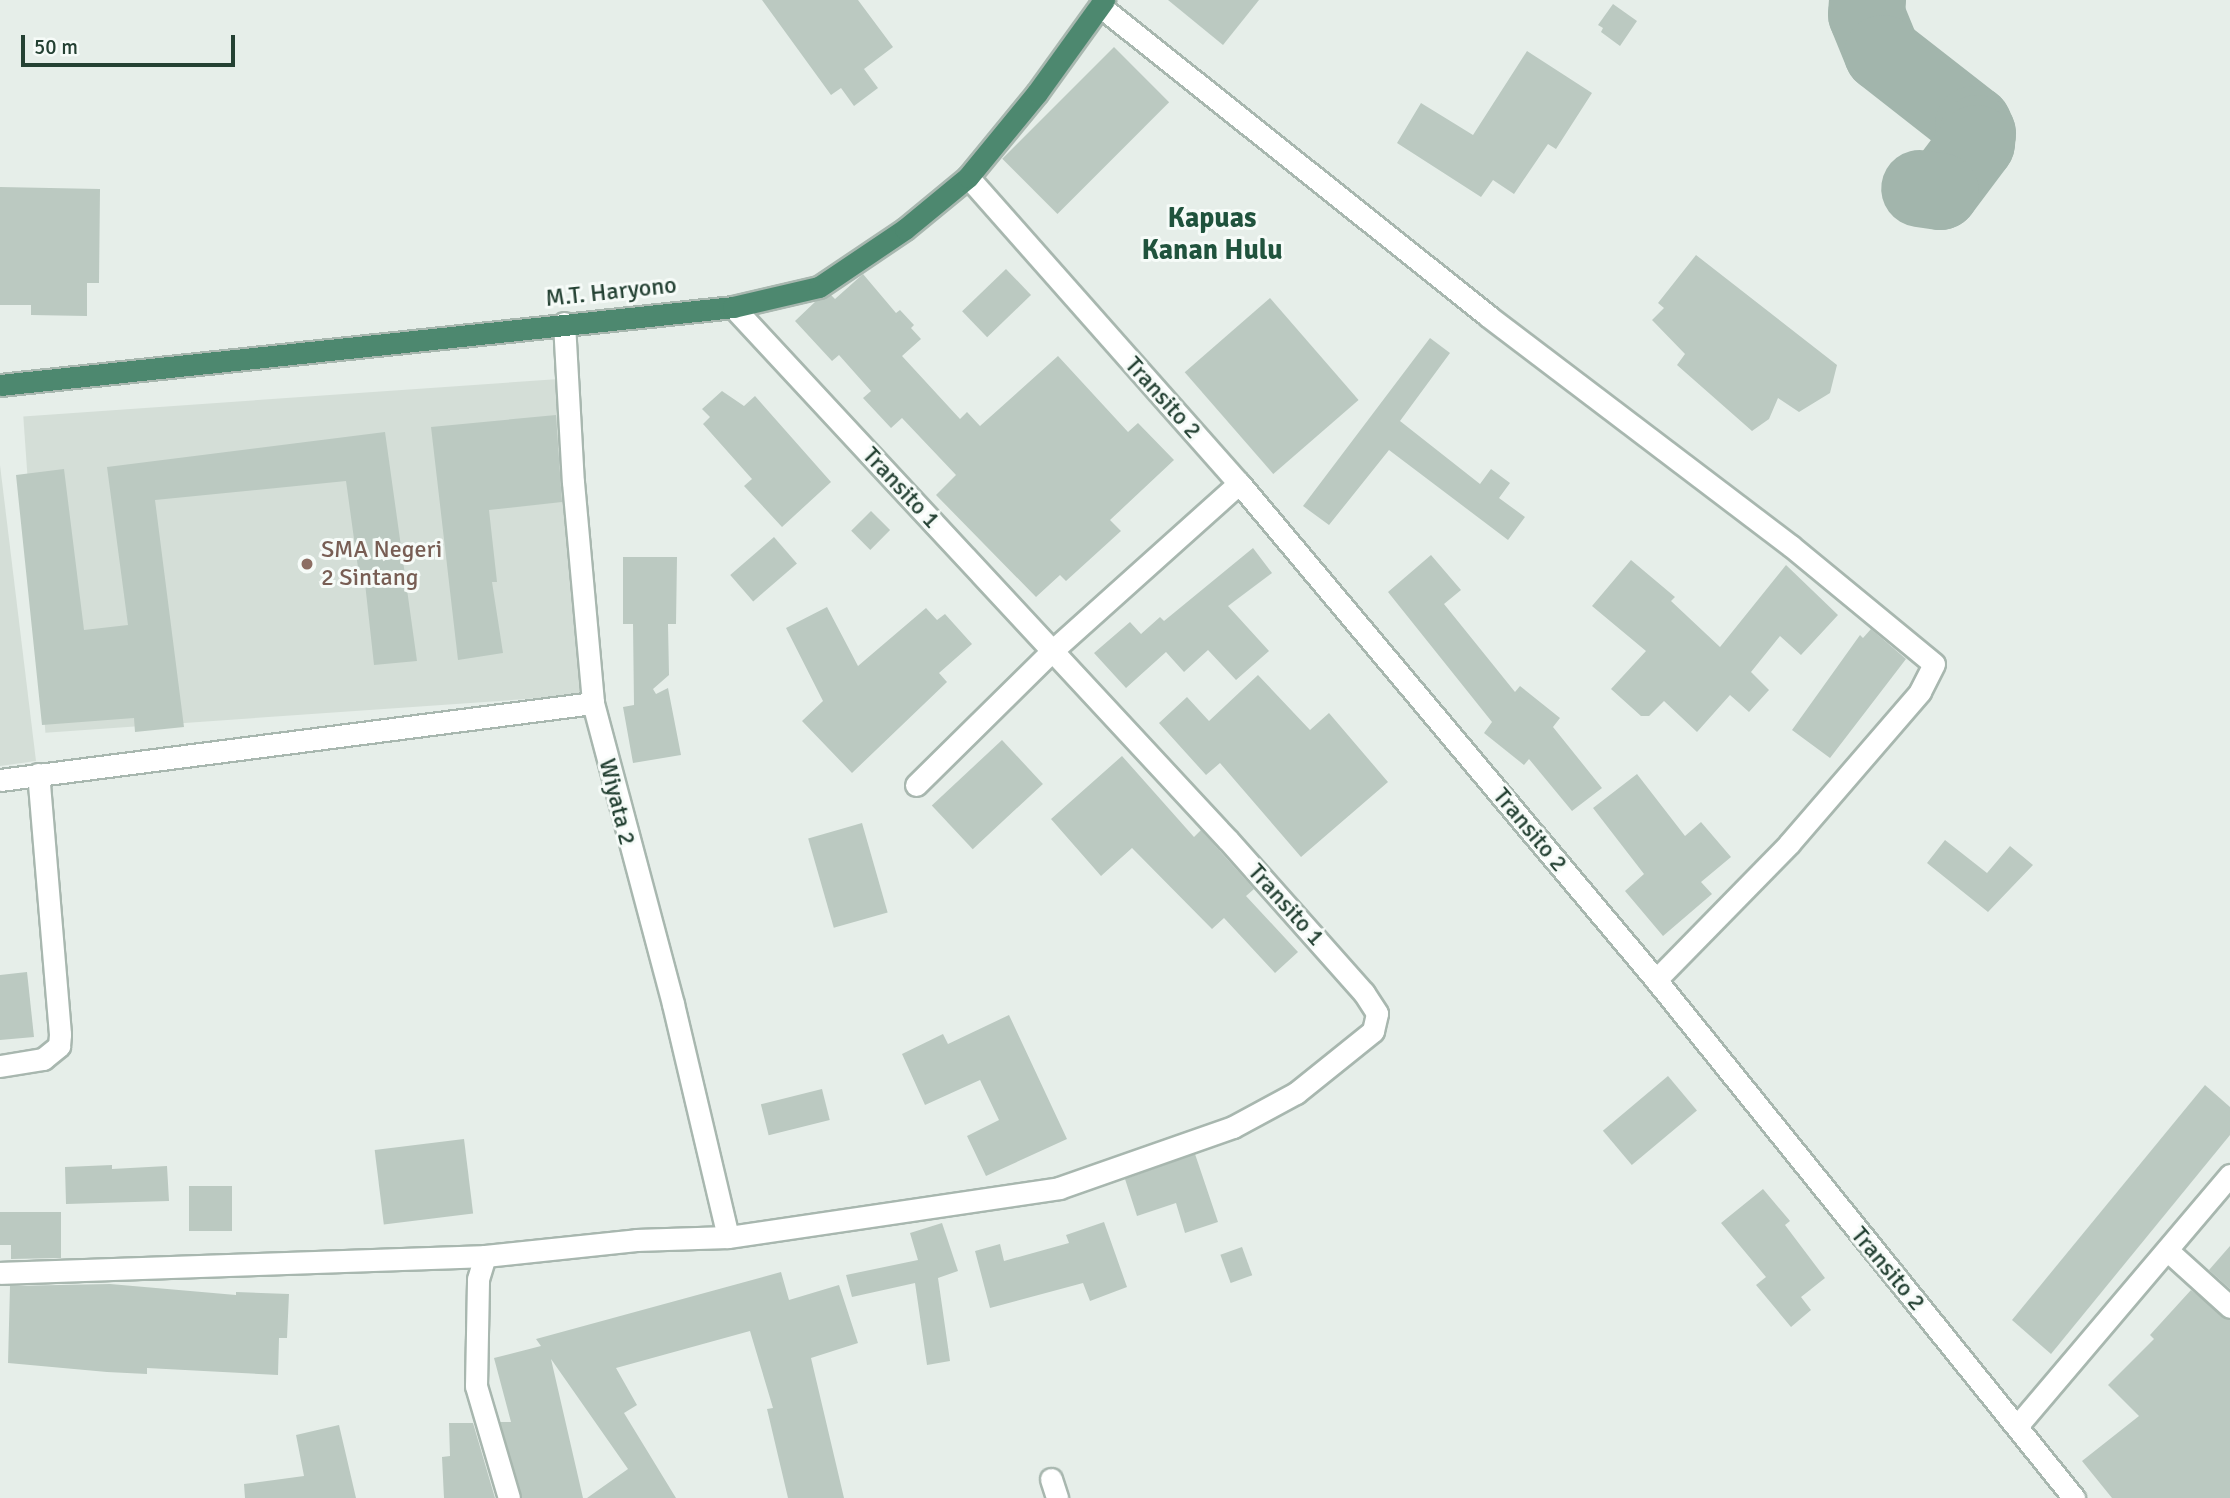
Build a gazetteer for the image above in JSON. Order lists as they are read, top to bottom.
{
  "streets": {
    "highway": ["M.T. Haryono"],
    "street": ["Transito 2", "Transito 1", "Wiyata 2"]
  },
  "crossings": [
    ["M.T. Haryono", "Transito 2"],
    ["M.T. Haryono", "Transito 1"],
    ["M.T. Haryono", "Wiyata 2"],
    ["Transito 1", "Wiyata 2"]
  ],
  "districts": ["Kapuas Kanan Hulu"],
  "places": ["SMA Negeri 2 Sintang"],
  "scale_bar": "50 m"
}
